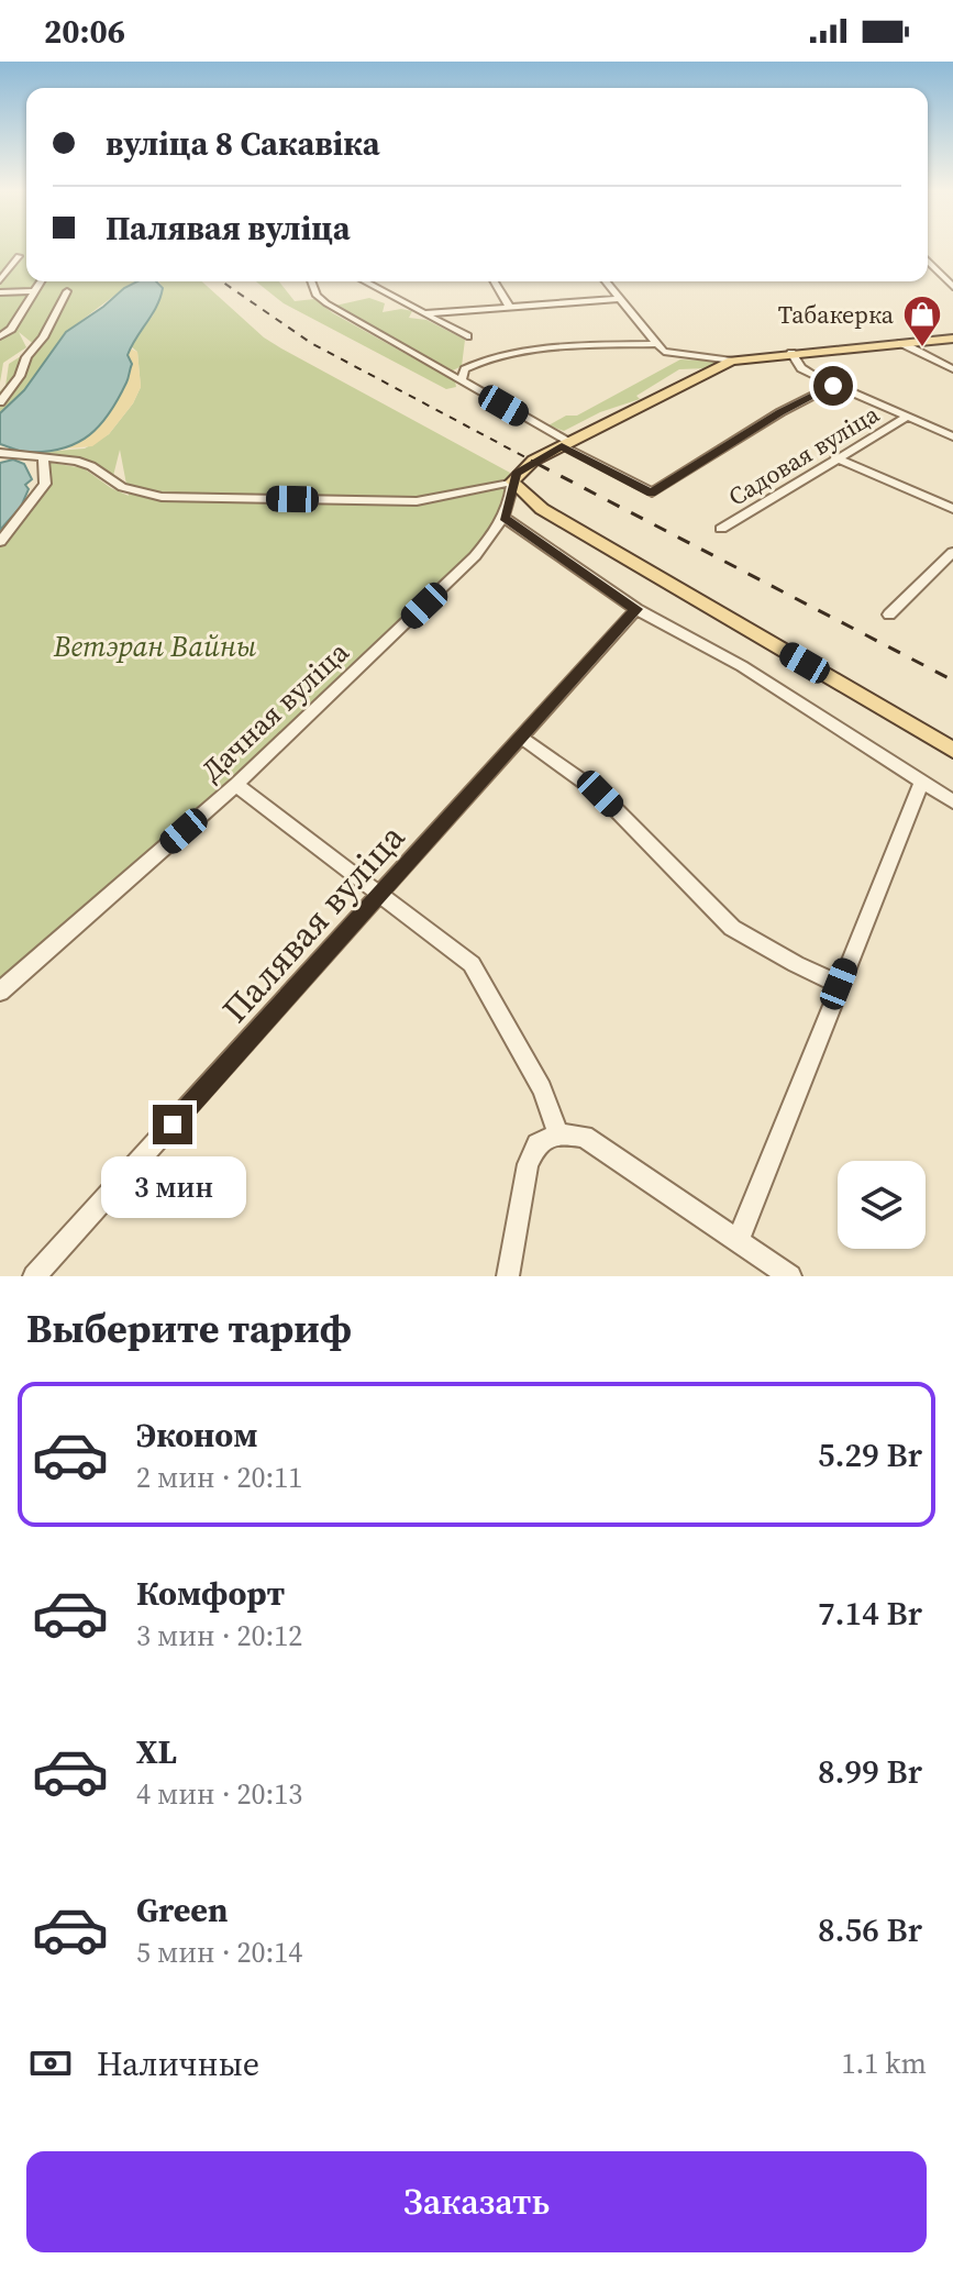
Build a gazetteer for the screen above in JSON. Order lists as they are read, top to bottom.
{
  "streets": {
    "street": ["Садовая вуліца", "Дачная вуліца", "Палявая вуліца"]
  },
  "parks": ["Ветэран Вайны"],
  "places": {
    "shop": ["Табакерка"]
  },
  "page": {
    "status": "20:06",
    "banner": ["вуліца 8 Сакавіка", "Палявая вуліца"],
    "bubble": "3 мин",
    "heading": "Выберите тариф",
    "list": [
      {
        "name": "Эконом",
        "note": "2 мин · 20:11",
        "value": "5.29 Br"
      },
      {
        "name": "Комфорт",
        "note": "3 мин · 20:12",
        "value": "7.14 Br"
      },
      {
        "name": "XL",
        "note": "4 мин · 20:13",
        "value": "8.99 Br"
      },
      {
        "name": "Green",
        "note": "5 мин · 20:14",
        "value": "8.56 Br"
      }
    ],
    "pay": ["Наличные", "1.1 km"],
    "buttons": "Заказать"
  }
}
